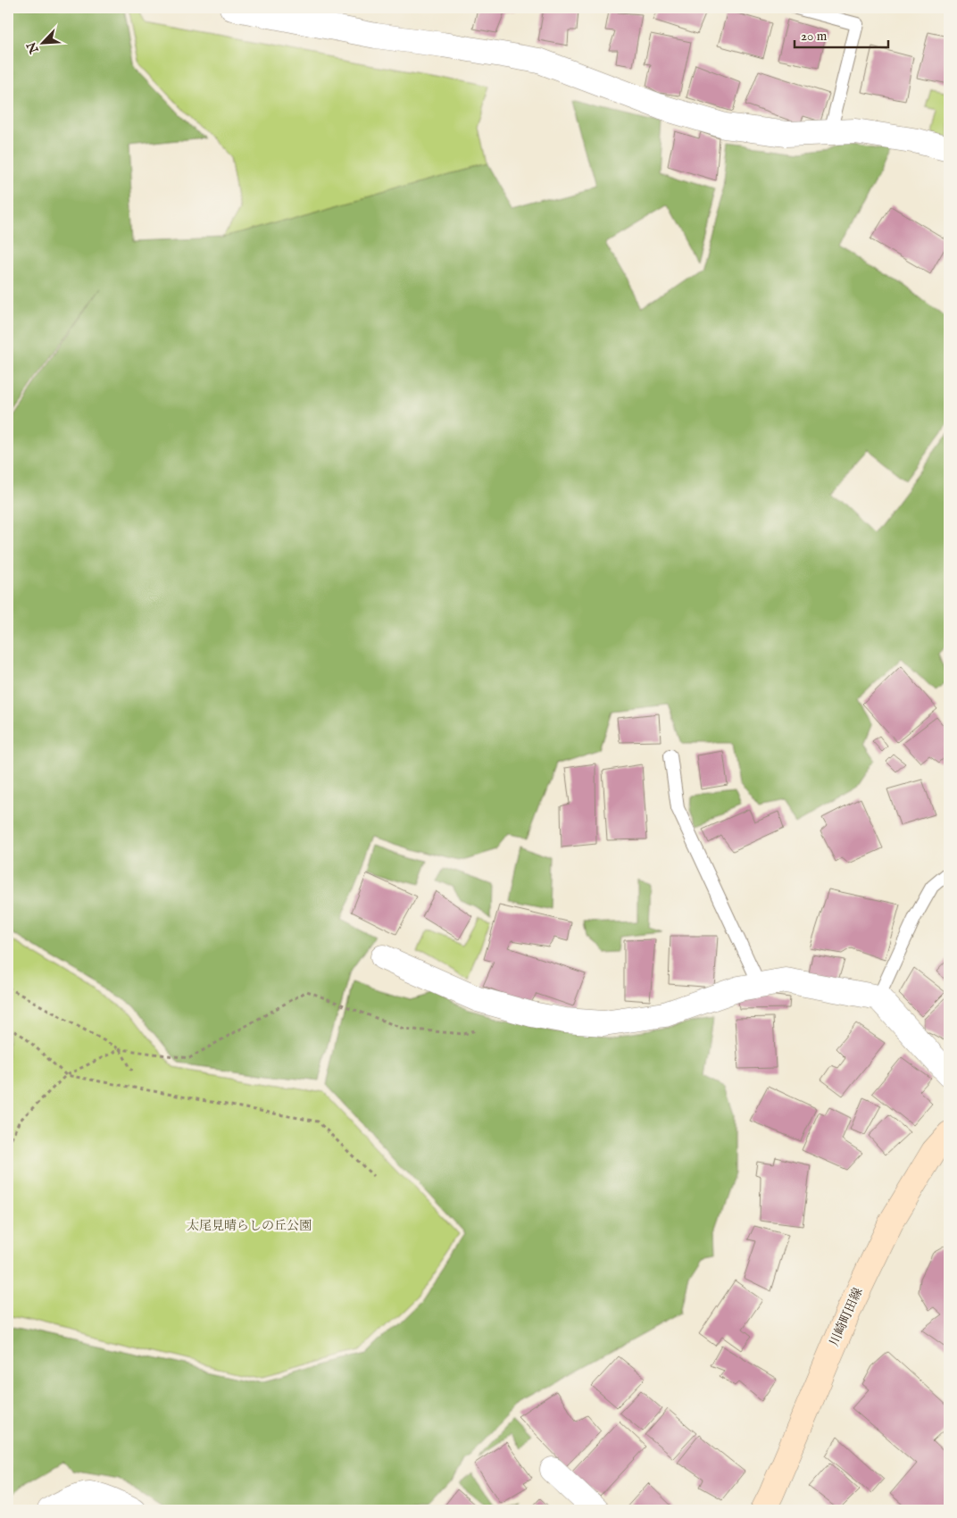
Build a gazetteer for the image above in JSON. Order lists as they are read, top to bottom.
{
  "streets": {
    "main road": ["川崎町田線"]
  },
  "parks": ["太尾見晴らしの丘公園"],
  "scale_bar": "20 m",
  "north": "bottom left"
}
